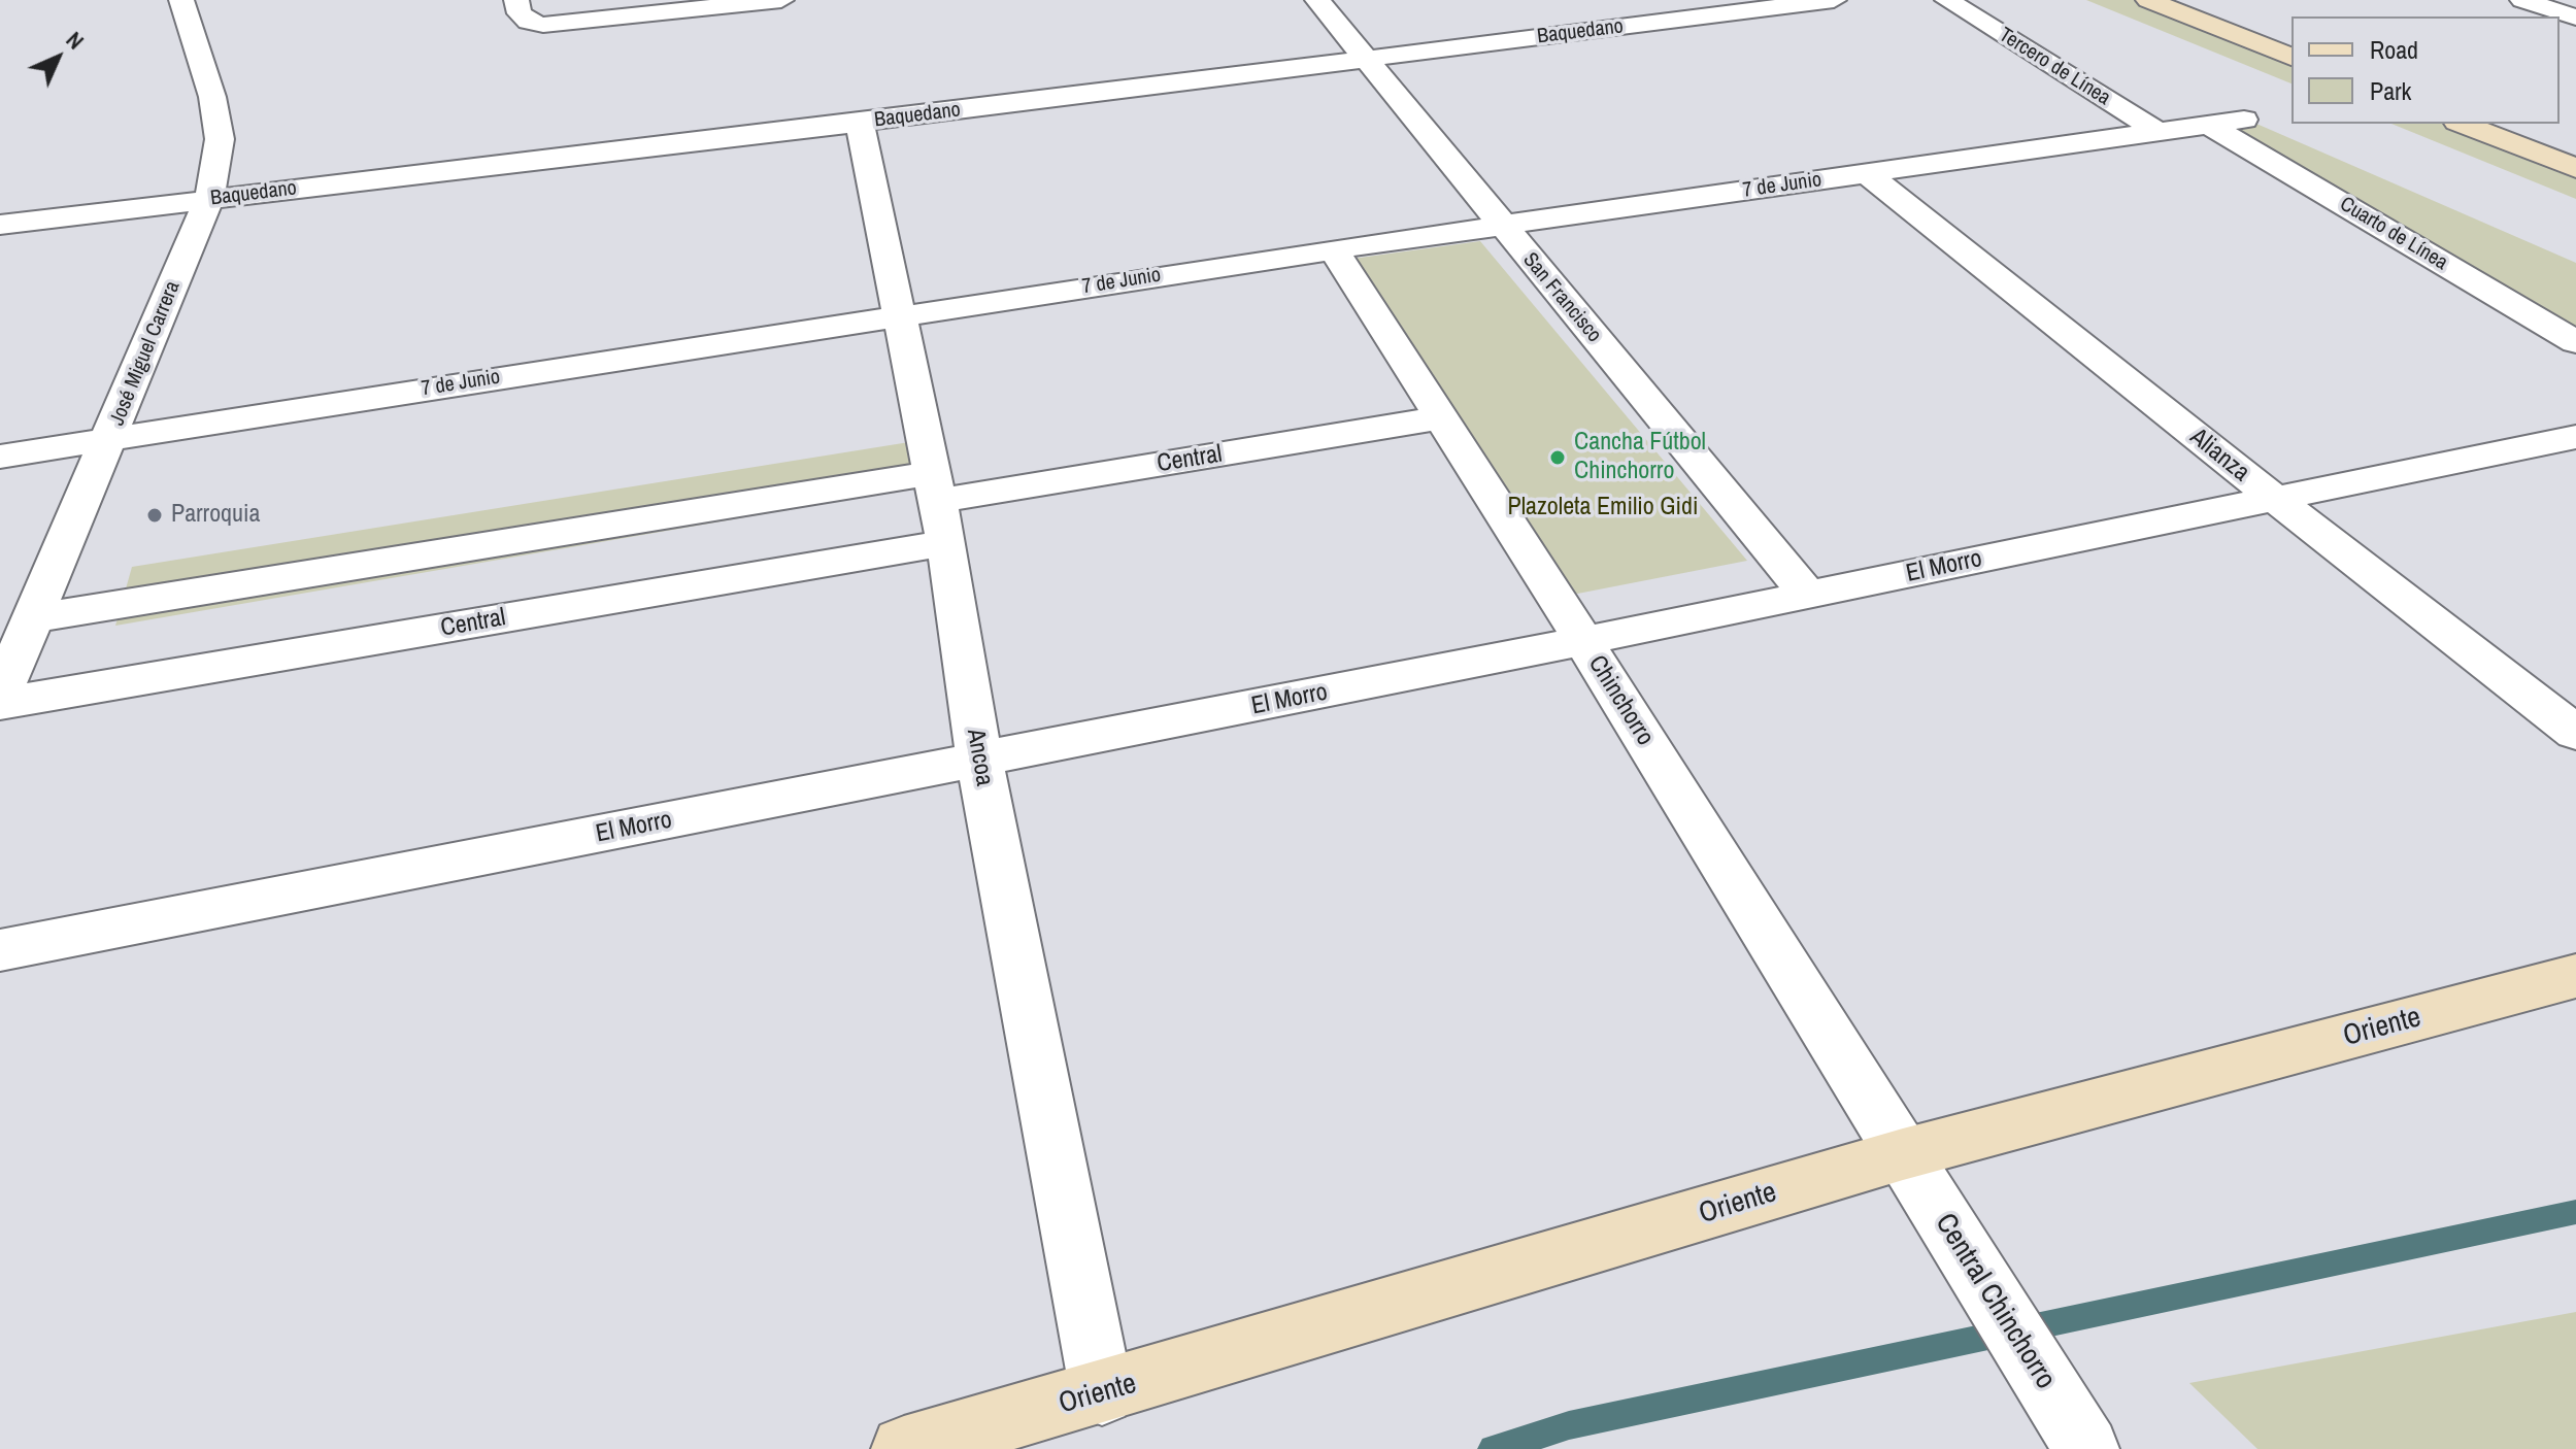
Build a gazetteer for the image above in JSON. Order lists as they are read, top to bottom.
{
  "streets": {
    "street": [
      "Baquedano",
      "Tercero de Línea",
      "7 de Junio",
      "Cuarto de Línea",
      "San Francisco",
      "José Miguel Carrera",
      "Alianza",
      "Central",
      "El Morro",
      "Chinchorro",
      "Ancoa",
      "Oriente",
      "Central Chinchorro"
    ]
  },
  "crossings": [
    ["Baquedano", "San Francisco"],
    ["Baquedano", "José Miguel Carrera"],
    ["Baquedano", "Ancoa"],
    ["Tercero de Línea", "7 de Junio"],
    ["7 de Junio", "Cuarto de Línea"],
    ["7 de Junio", "San Francisco"],
    ["7 de Junio", "José Miguel Carrera"],
    ["7 de Junio", "Alianza"],
    ["7 de Junio", "Chinchorro"],
    ["7 de Junio", "Ancoa"],
    ["San Francisco", "El Morro"],
    ["José Miguel Carrera", "Central"],
    ["Alianza", "El Morro"],
    ["Central", "Chinchorro"],
    ["Central", "Ancoa"],
    ["El Morro", "Chinchorro"],
    ["El Morro", "Ancoa"],
    ["Chinchorro", "Oriente"],
    ["Chinchorro", "Central Chinchorro"],
    ["Ancoa", "Oriente"],
    ["Oriente", "Central Chinchorro"]
  ],
  "parks": ["Plazoleta Emilio Gidi"],
  "places": ["Cancha Fútbol Chinchorro", "Parroquia"],
  "legend": ["Road", "Park"],
  "north": "top right"
}
